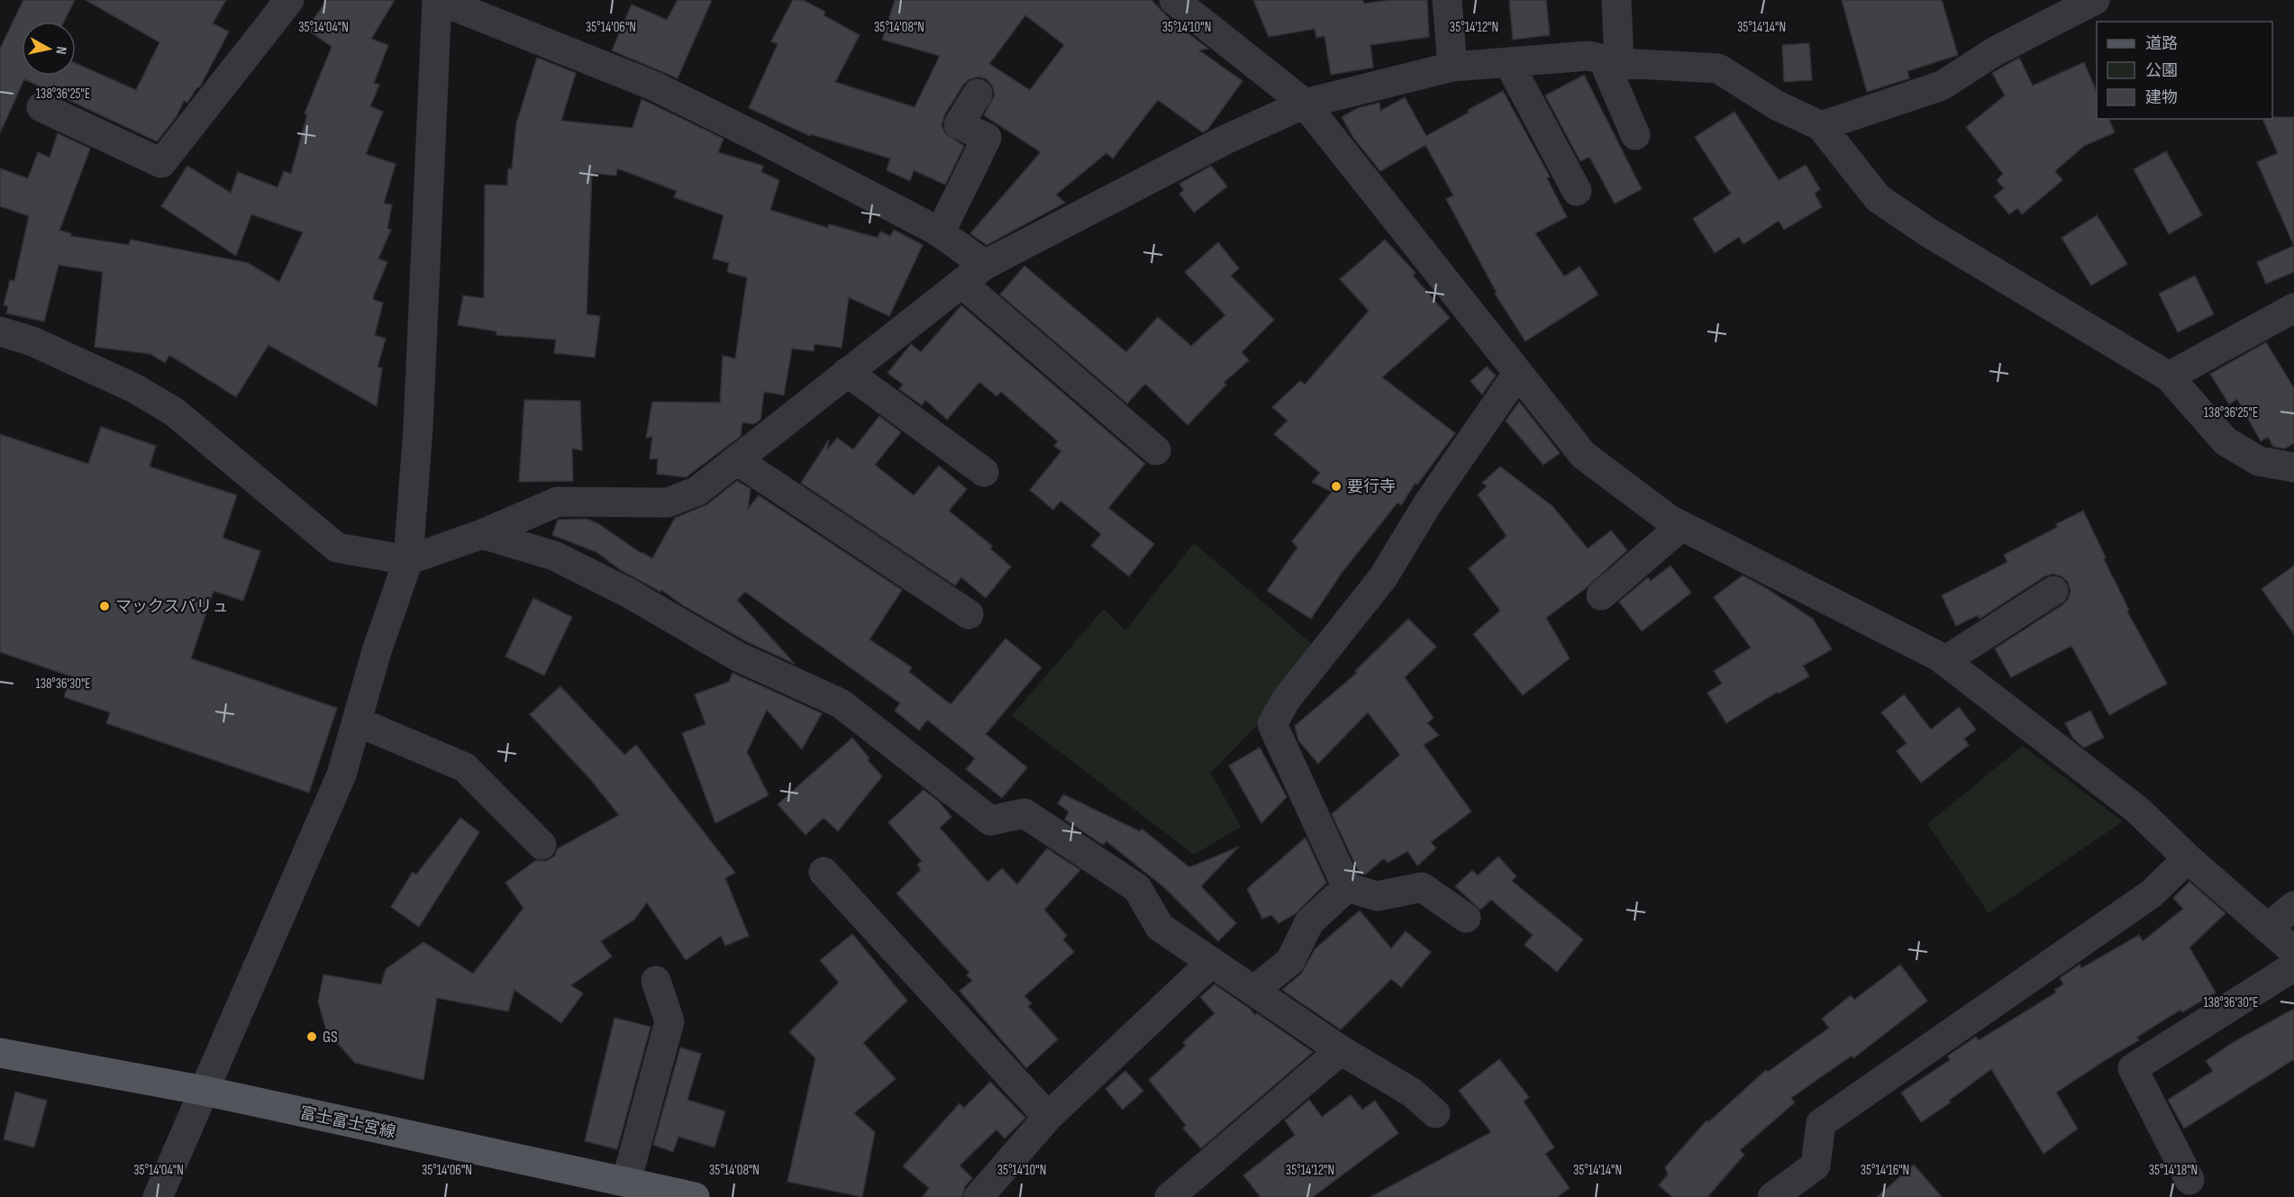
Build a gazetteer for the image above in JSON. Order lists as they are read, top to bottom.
{
  "streets": {
    "main road": ["富士富士宮線"]
  },
  "places": ["要行寺", "マックスバリュ", "GS"],
  "legend": ["道路", "公園", "建物"],
  "north": "right",
  "coordinates": [
    "35°14'04\"N",
    "35°14'06\"N",
    "35°14'08\"N",
    "35°14'10\"N",
    "35°14'12\"N",
    "35°14'14\"N",
    "138°36'25\"E",
    "138°36'30\"E",
    "35°14'16\"N",
    "35°14'18\"N"
  ]
}
